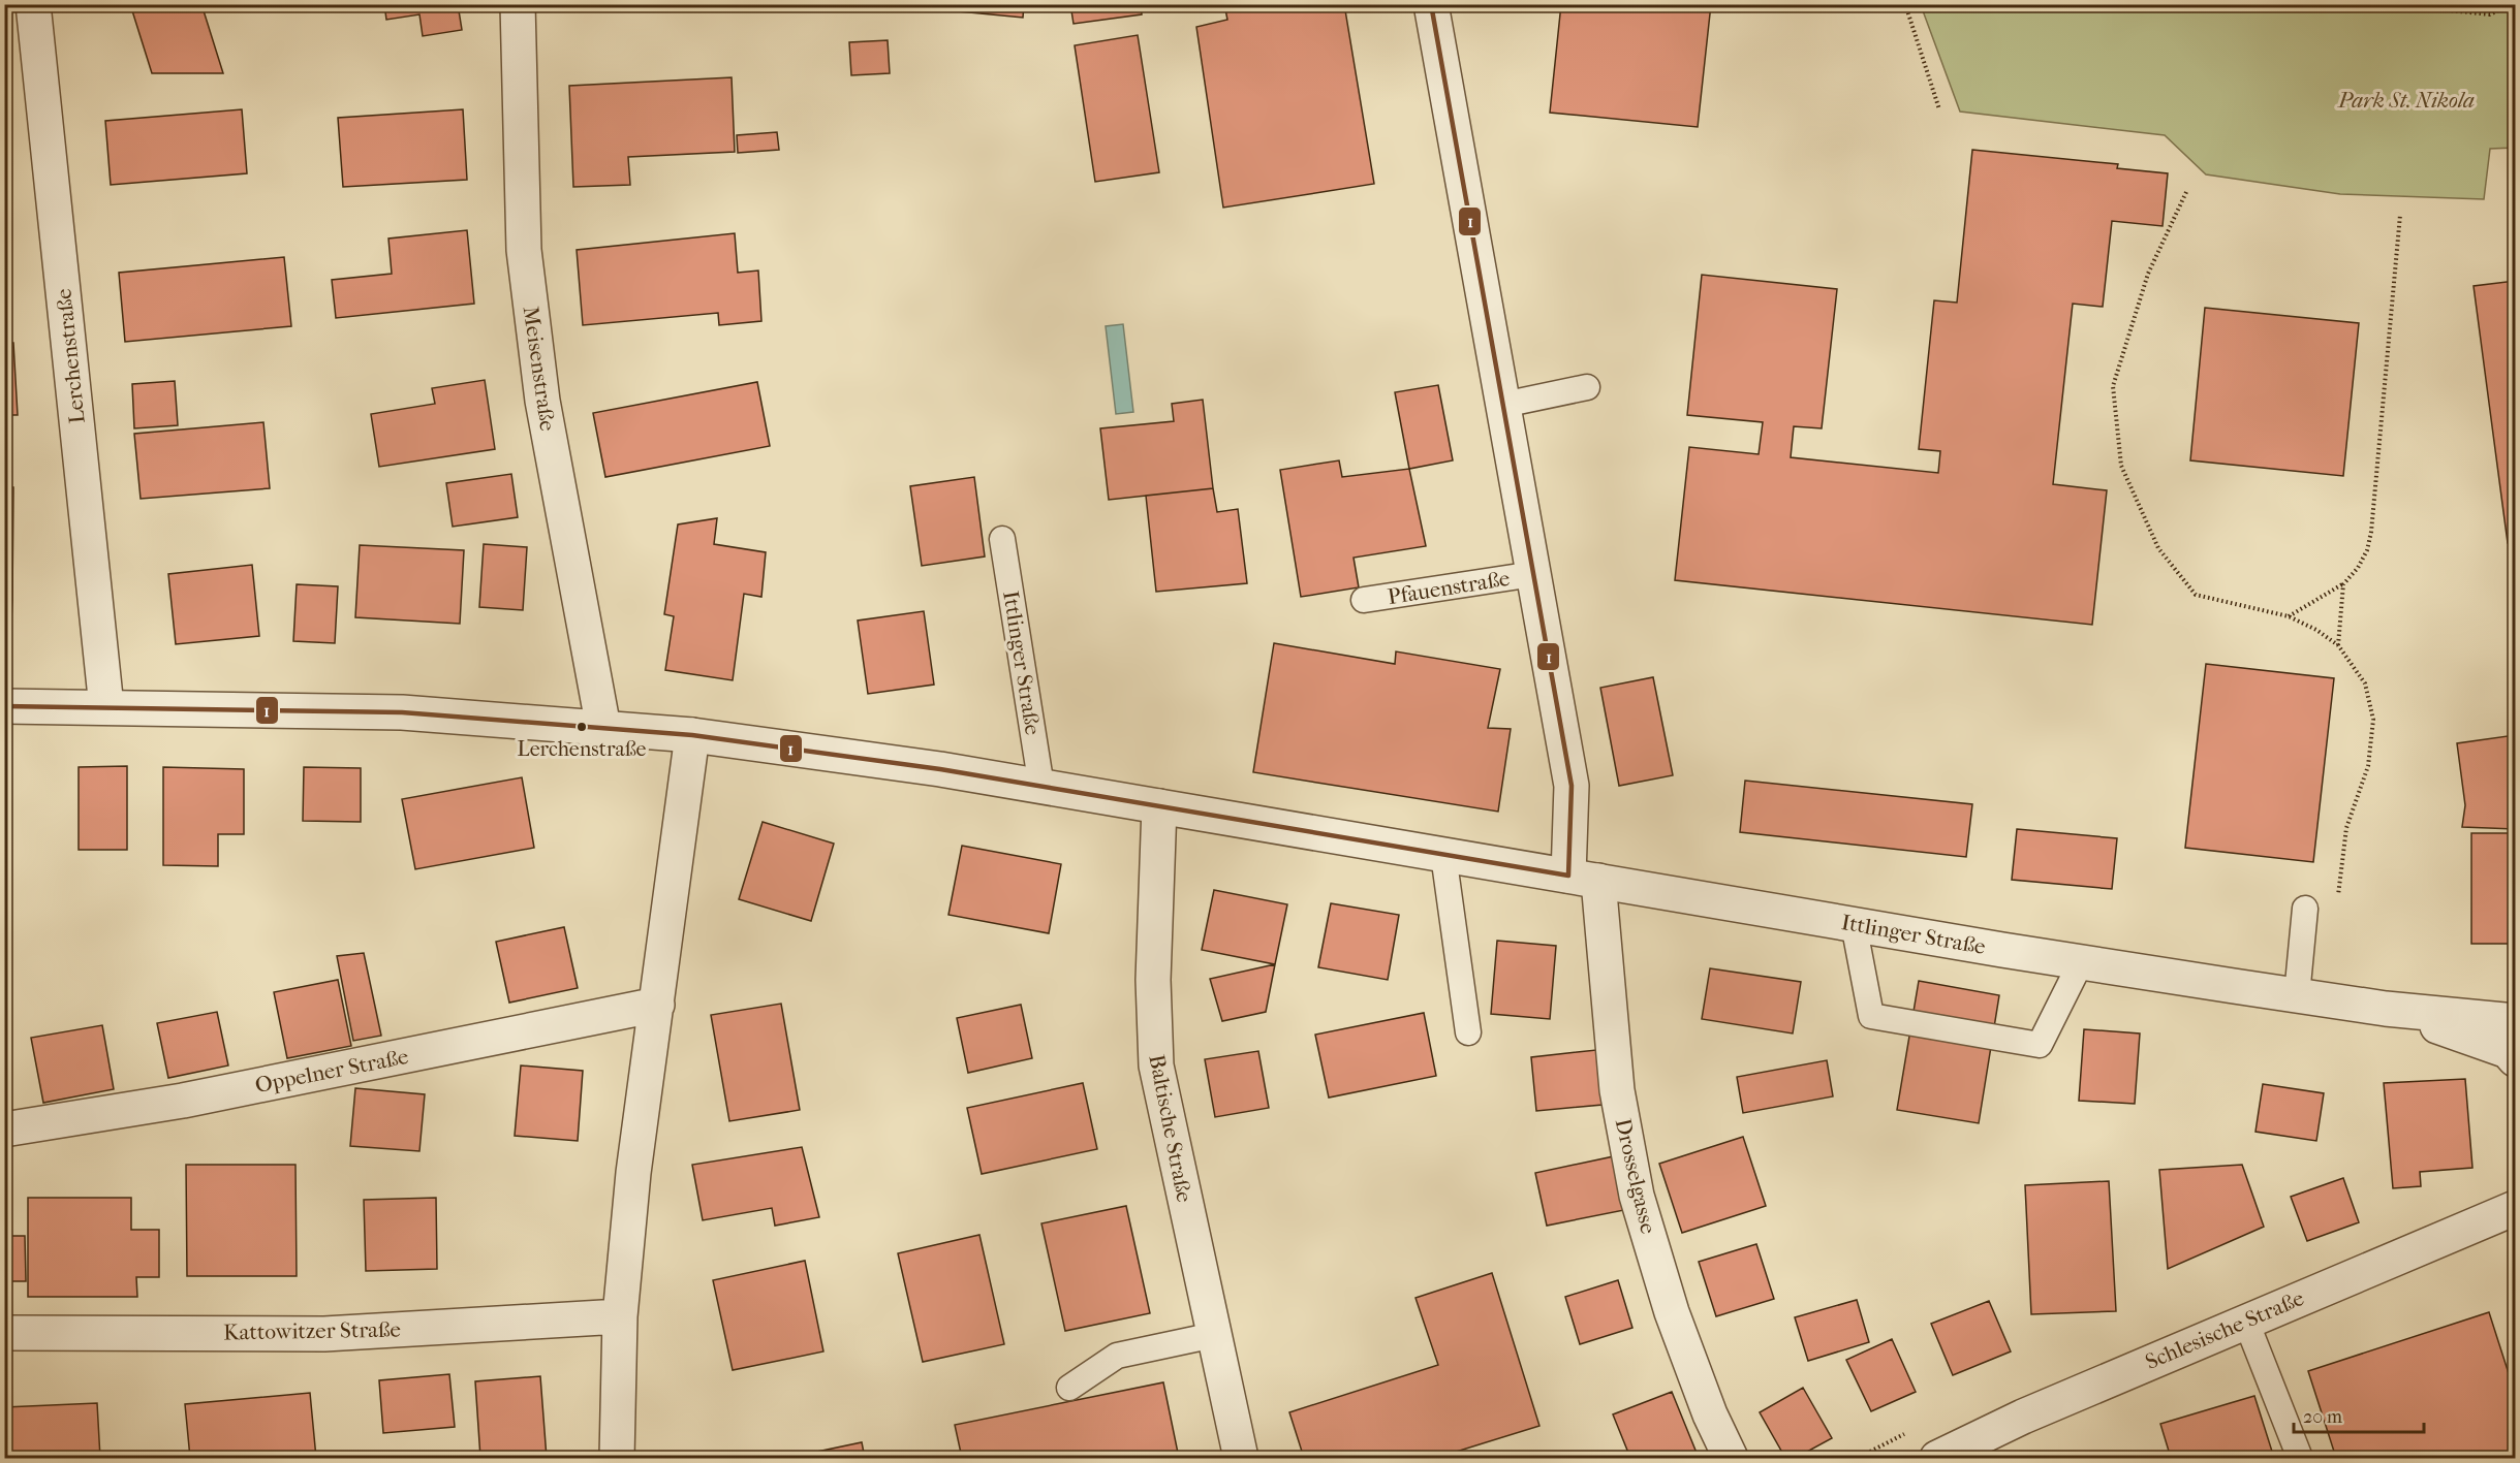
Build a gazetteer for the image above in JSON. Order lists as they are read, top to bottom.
{
  "streets": {
    "street": [
      "Lerchenstraße",
      "Meisenstraße",
      "Pfauenstraße",
      "Ittlinger Straße",
      "Oppelner Straße",
      "Baltische Straße",
      "Drosselgasse",
      "Schlesische Straße",
      "Kattowitzer Straße"
    ]
  },
  "crossings": [
    ["Lerchenstraße", "Ittlinger Straße"],
    ["Meisenstraße", "Ittlinger Straße"],
    ["Pfauenstraße", "Ittlinger Straße"],
    ["Pfauenstraße", "Drosselgasse"],
    ["Ittlinger Straße", "Baltische Straße"],
    ["Ittlinger Straße", "Drosselgasse"]
  ],
  "parks": ["Park St. Nikola"],
  "places": ["Lerchenstraße"],
  "lines": ["transit line 1"],
  "scale_bar": "20 m"
}
